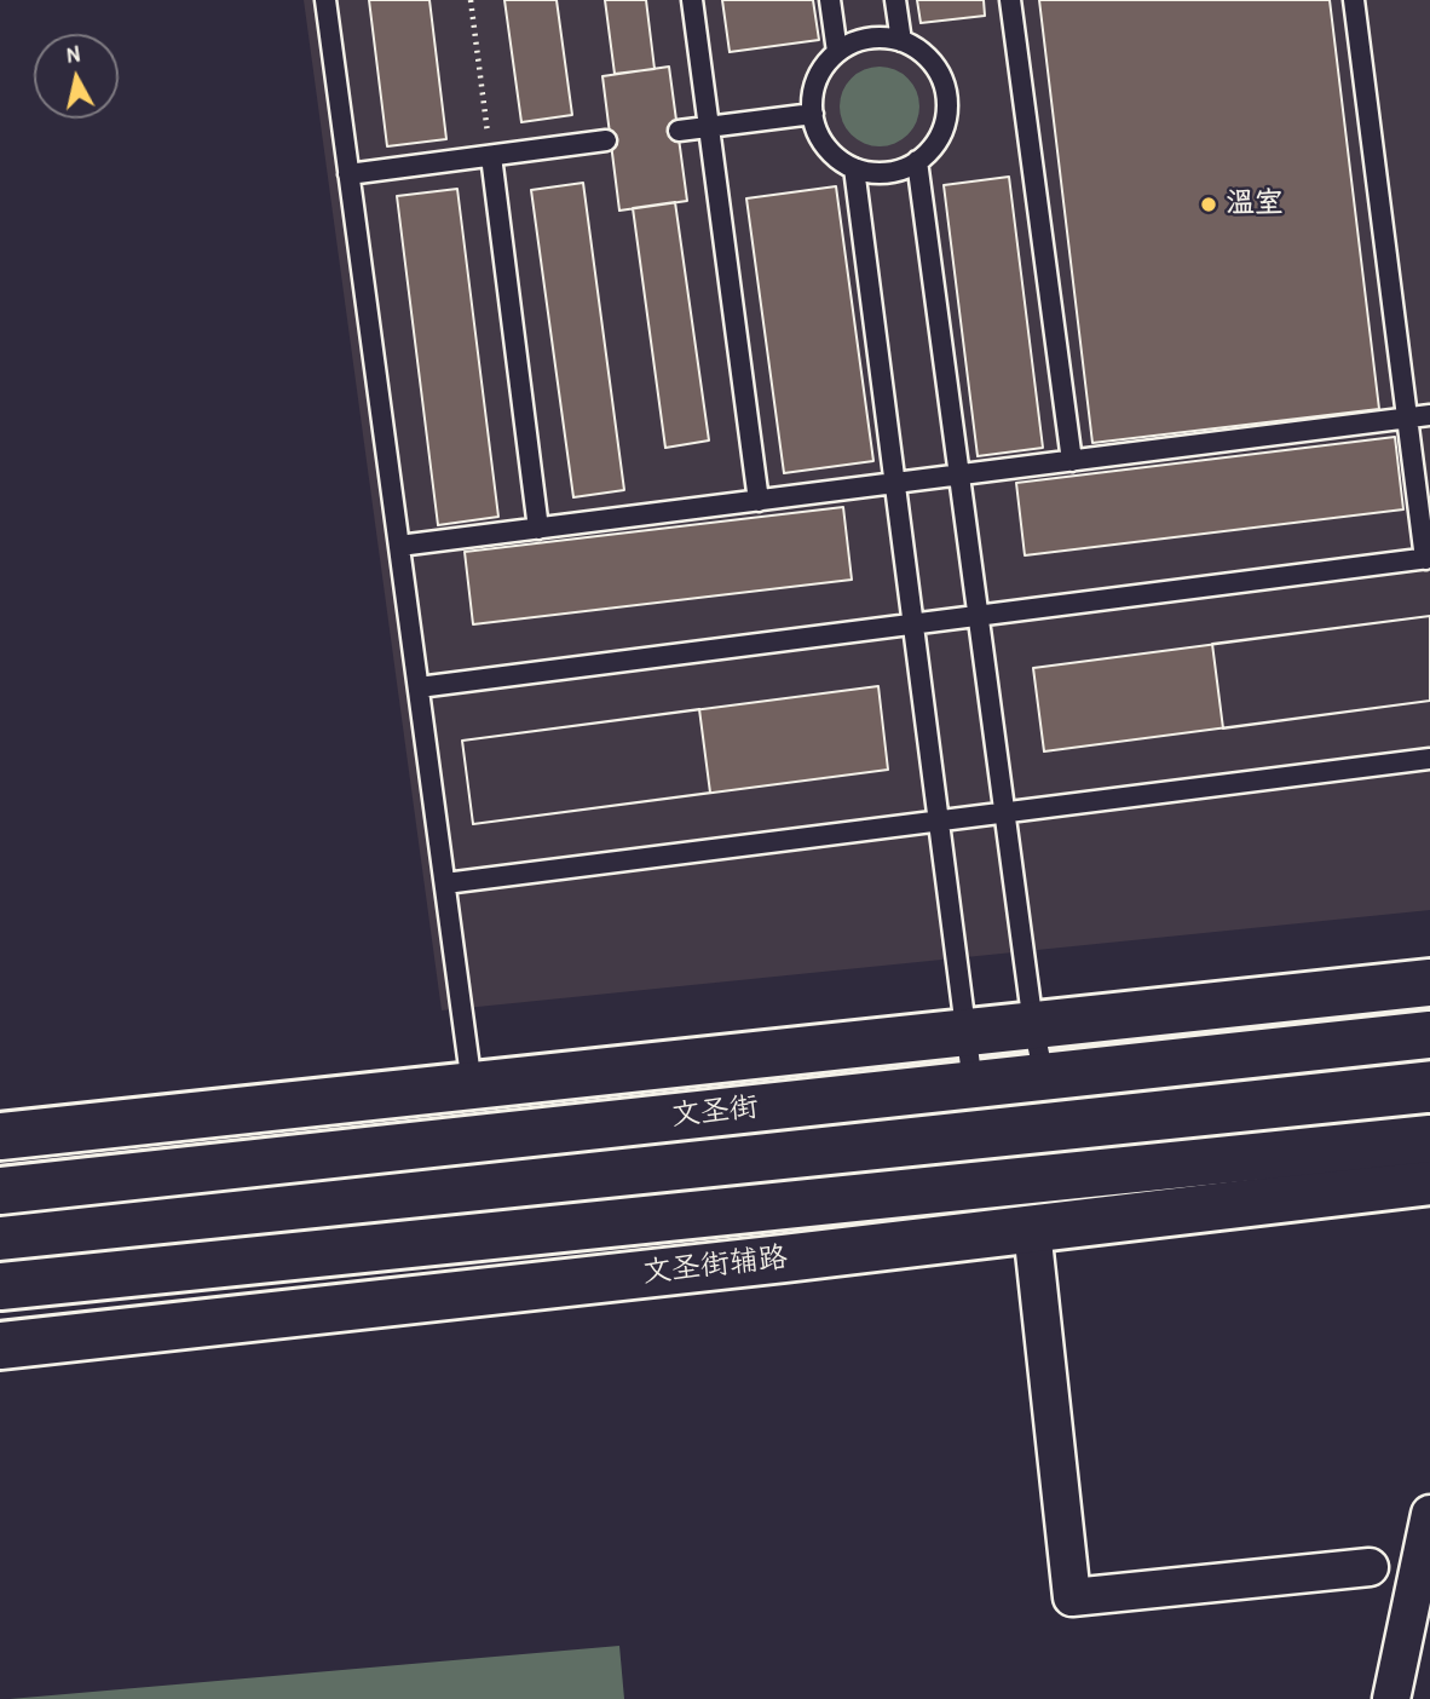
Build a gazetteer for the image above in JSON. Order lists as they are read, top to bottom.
{
  "streets": {
    "street": ["文圣街", "文圣街辅路"]
  },
  "places": ["温室"],
  "north": "top"
}
